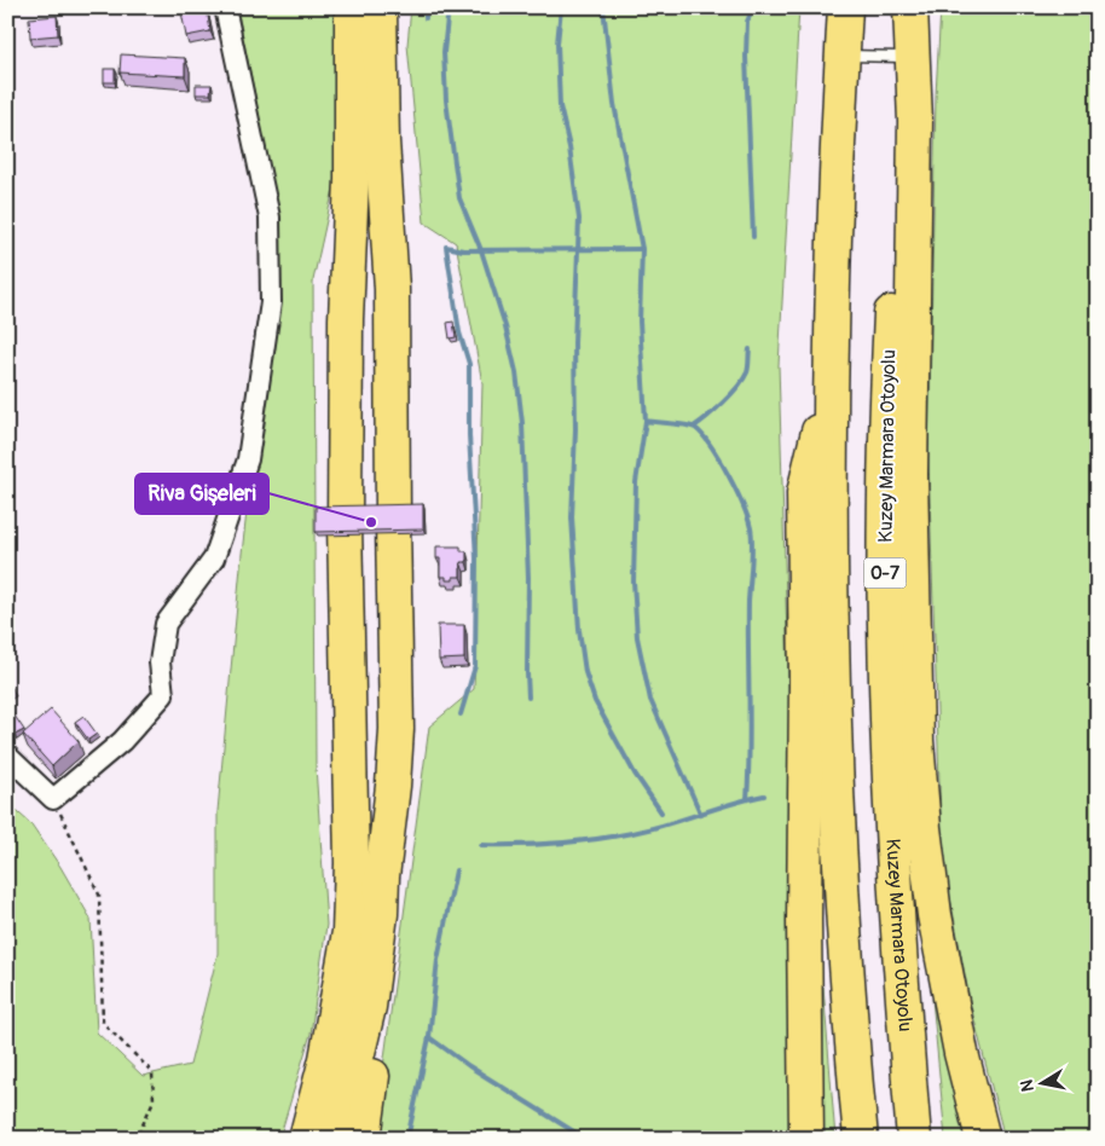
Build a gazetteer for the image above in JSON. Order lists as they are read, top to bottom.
{
  "streets": {
    "highway": ["Kuzey Marmara Otoyolu", "O-7"]
  },
  "places": ["Riva Gişeleri"],
  "north": "left"
}
